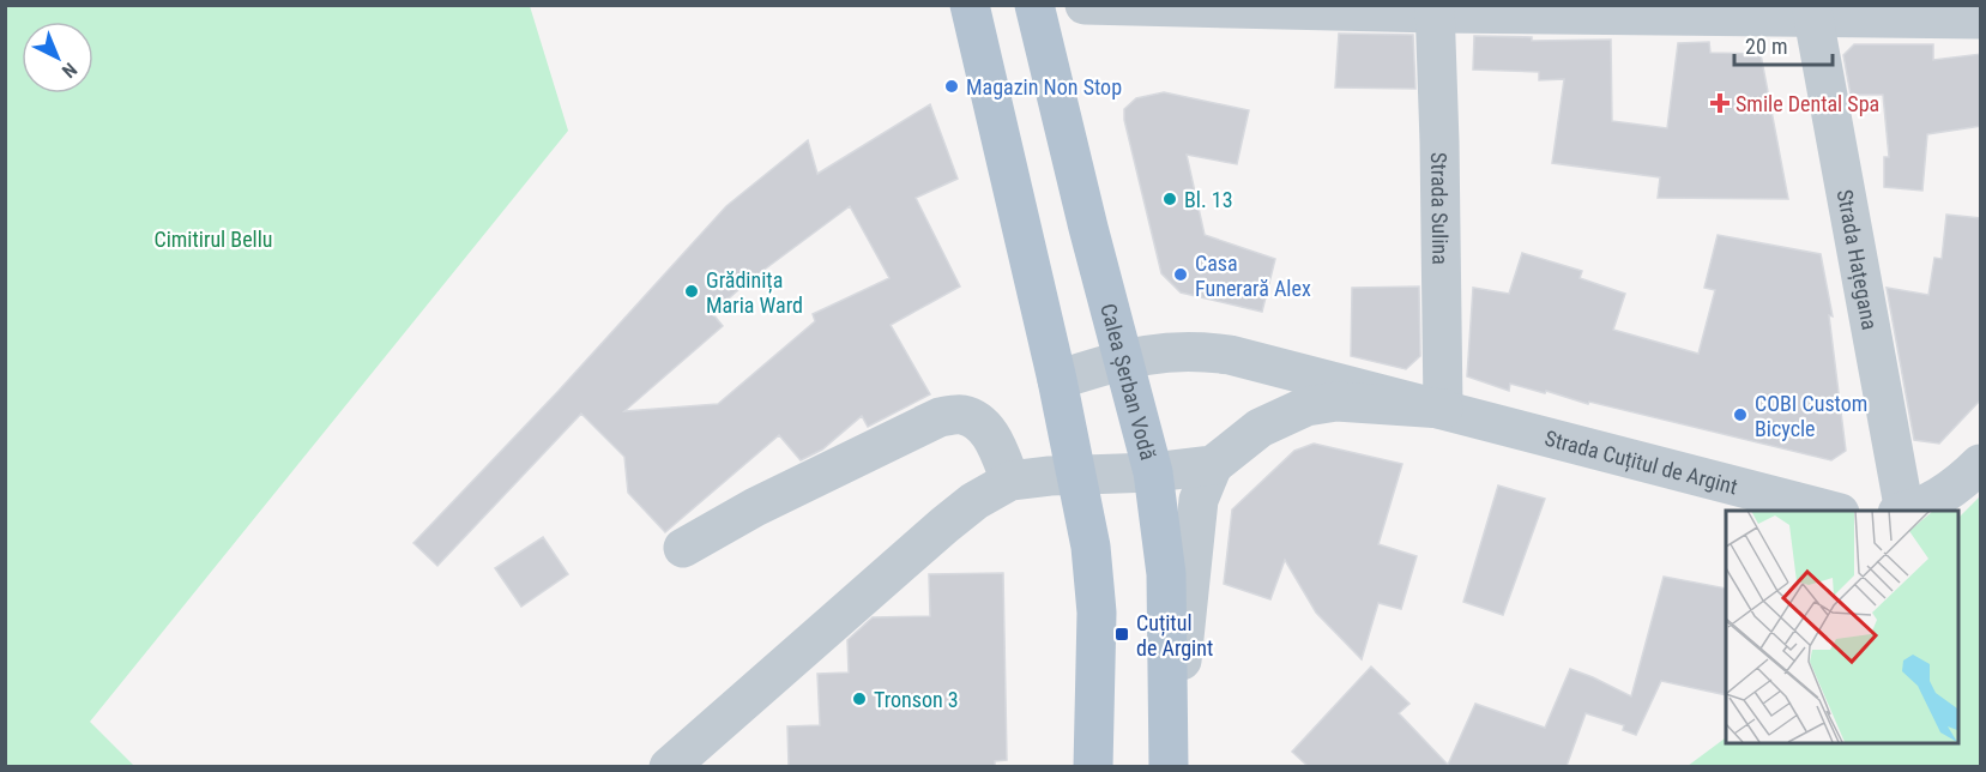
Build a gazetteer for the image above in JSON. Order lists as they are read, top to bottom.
{
  "streets": {
    "main road": ["Calea Șerban Vodă"],
    "street": ["Strada Sulina", "Strada Hațegana", "Strada Cuțitul de Argint"]
  },
  "crossings": [
    ["Strada Sulina", "Strada Cuțitul de Argint"],
    ["Calea Șerban Vodă", "Strada Cuțitul de Argint"]
  ],
  "parks": ["Cimitirul Bellu"],
  "places": {
    "other": [
      "Magazin Non Stop",
      "Bl. 13",
      "Casa Funerară Alex",
      "Grădinița Maria Ward",
      "COBI Custom Bicycle",
      "Tronson 3"
    ],
    "health": ["Smile Dental Spa"],
    "transit": ["Cuțitul de Argint"]
  },
  "scale_bar": "20 m",
  "north": "bottom right"
}
